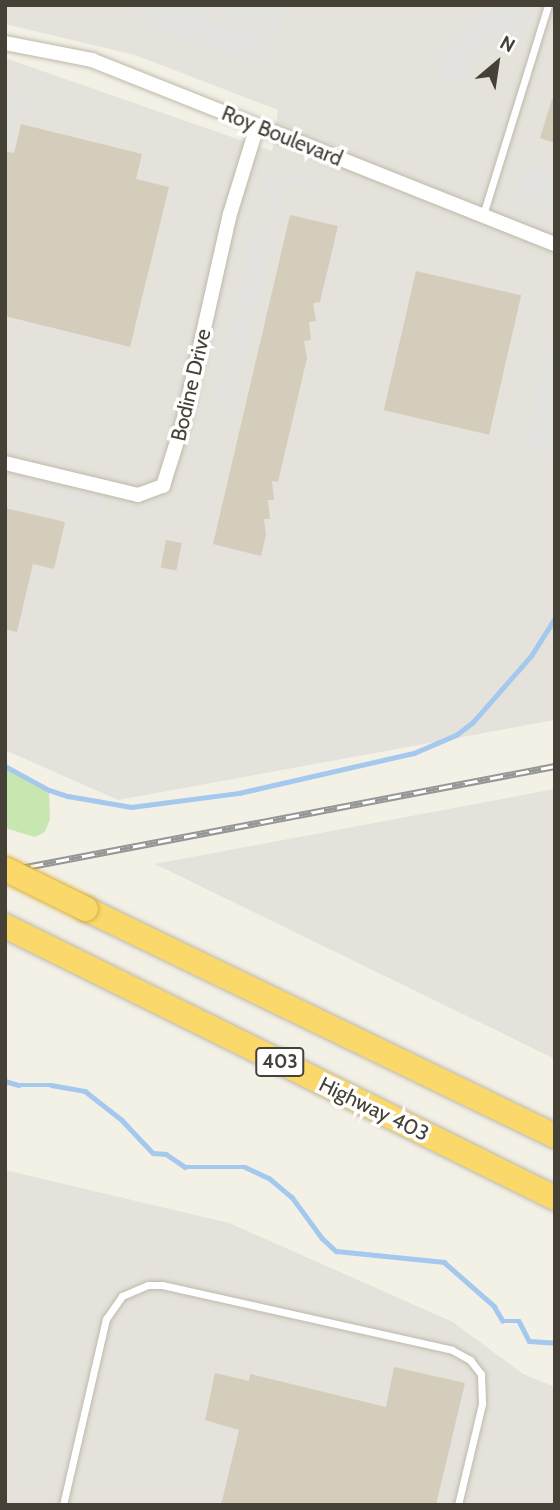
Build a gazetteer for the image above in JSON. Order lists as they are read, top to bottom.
{
  "streets": {
    "highway": ["403", "Highway 403"],
    "street": ["Roy Boulevard", "Bodine Drive"]
  },
  "crossings": [
    ["Roy Boulevard", "Bodine Drive"]
  ],
  "north": "top right"
}
